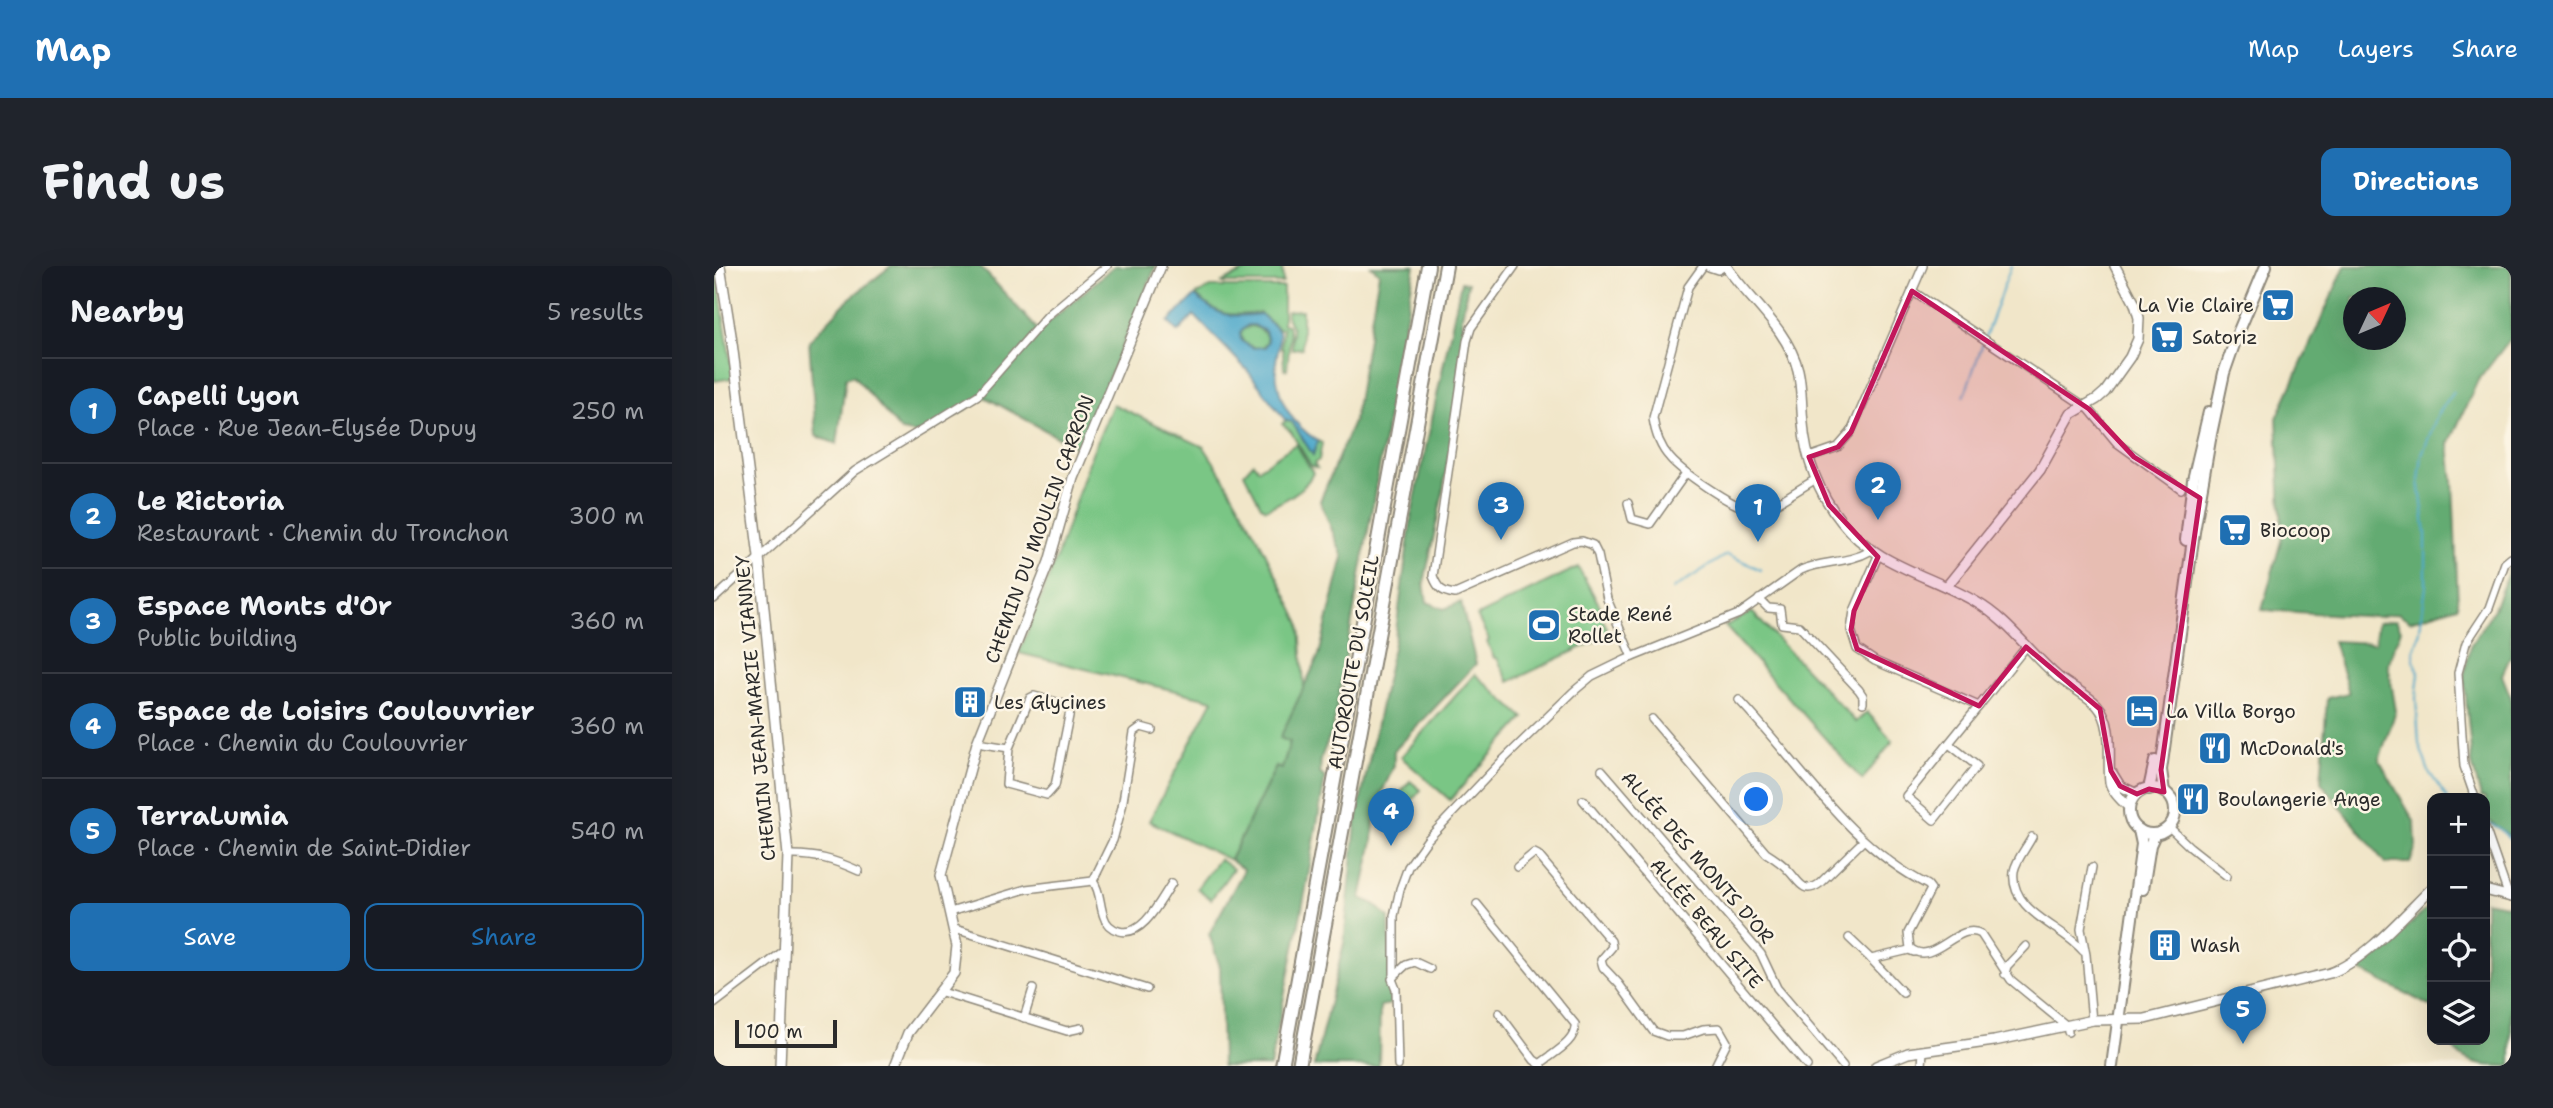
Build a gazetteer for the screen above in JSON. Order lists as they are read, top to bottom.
{
  "streets": {
    "highway": ["AUTOROUTE DU SOLEIL"],
    "street": [
      "CHEMIN DU MOULIN CARRON",
      "CHEMIN JEAN-MARIE VIANNEY",
      "ALLÉE DES MONTS D'OR",
      "ALLÉE BEAU SITE"
    ]
  },
  "places": {
    "supermarket": ["La Vie Claire", "Satoriz", "Biocoop"],
    "sports": ["Stade René Rollet"],
    "building": ["Les Glycines", "Wash"],
    "hotel": ["La Villa Borgo"],
    "restaurant": ["McDonald's", "Boulangerie Ange"]
  },
  "scale_bar": "100 m",
  "north": "top right",
  "page": {
    "header": "Map",
    "nav": ["Map", "Layers", "Share"],
    "buttons": [
      "Directions",
      ["Save", "Share"]
    ],
    "title": "Find us",
    "heading": ["Nearby", "5 results"],
    "list": [
      {
        "mark": "1",
        "name": "Capelli Lyon",
        "note": "Place · Rue Jean-Elysée Dupuy",
        "value": "250 m"
      },
      {
        "mark": "2",
        "name": "Le Rictoria",
        "note": "Restaurant · Chemin du Tronchon",
        "value": "300 m"
      },
      {
        "mark": "3",
        "name": "Espace Monts d'Or",
        "note": "Public building",
        "value": "360 m"
      },
      {
        "mark": "4",
        "name": "Espace de Loisirs Coulouvrier",
        "note": "Place · Chemin du Coulouvrier",
        "value": "360 m"
      },
      {
        "mark": "5",
        "name": "TerraLumia",
        "note": "Place · Chemin de Saint-Didier",
        "value": "540 m"
      }
    ],
    "pins": [
      "2",
      "3",
      "1",
      "4",
      "5"
    ],
    "map_buttons": ["+", "−"],
    "scale": "100 m"
  }
}
